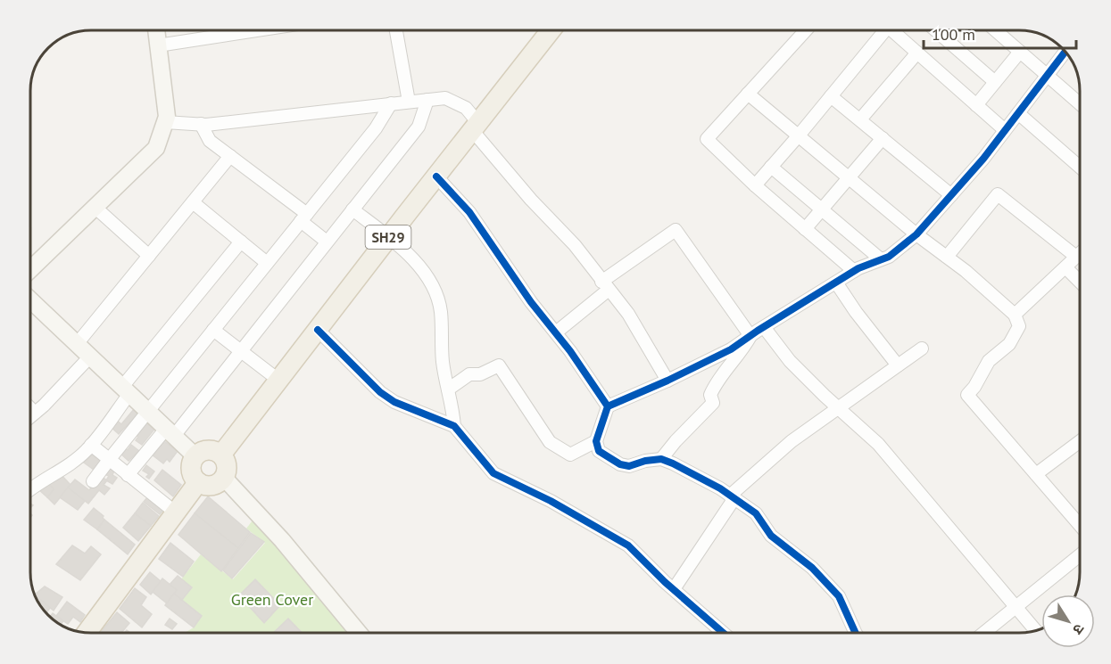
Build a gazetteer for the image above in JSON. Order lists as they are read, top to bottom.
{
  "streets": {
    "main road": ["SH29"]
  },
  "parks": ["Green Cover"],
  "scale_bar": "100 m",
  "north": "bottom right"
}
